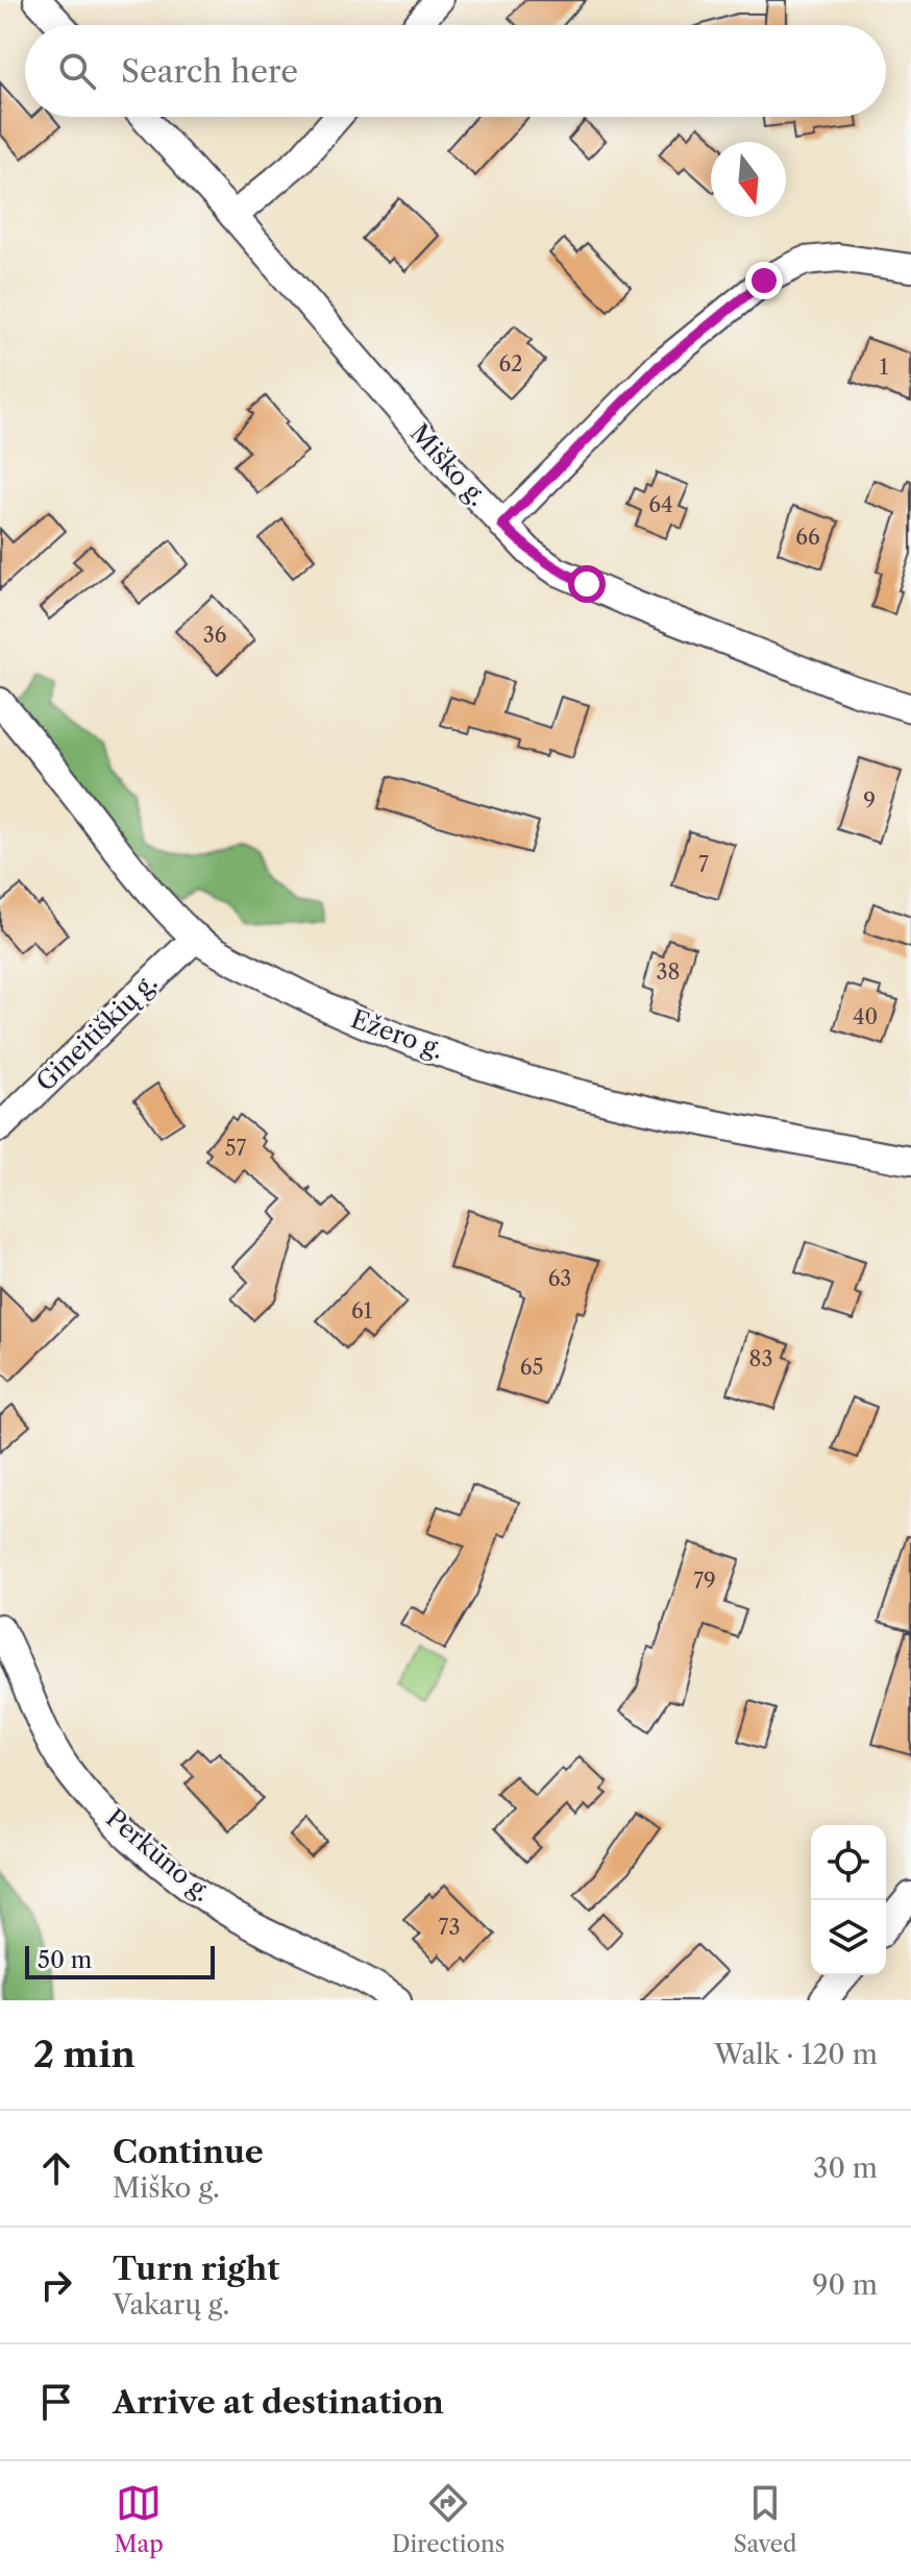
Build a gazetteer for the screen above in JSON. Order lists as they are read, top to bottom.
{
  "streets": {
    "street": [
      "Miško g.",
      "Gineitiškių g.",
      "Ežero g.",
      "Perkūno g."
    ]
  },
  "crossings": [
    ["Gineitiškių g.", "Ežero g."]
  ],
  "house_numbers": [
    "62",
    "1",
    "64",
    "66",
    "36",
    "9",
    "7",
    "38",
    "40",
    "57",
    "63",
    "61",
    "83",
    "65",
    "79",
    "73"
  ],
  "scale_bar": "50 m",
  "north": "bottom",
  "page": {
    "search": "Search here",
    "scale": "50 m",
    "heading": ["2 min", "Walk · 120 m"],
    "list": [
      ["Continue", "Miško g.", "30 m"],
      ["Turn right", "Vakarų g.", "90 m"],
      "Arrive at destination"
    ],
    "nav": ["Map", "Directions", "Saved"]
  }
}
